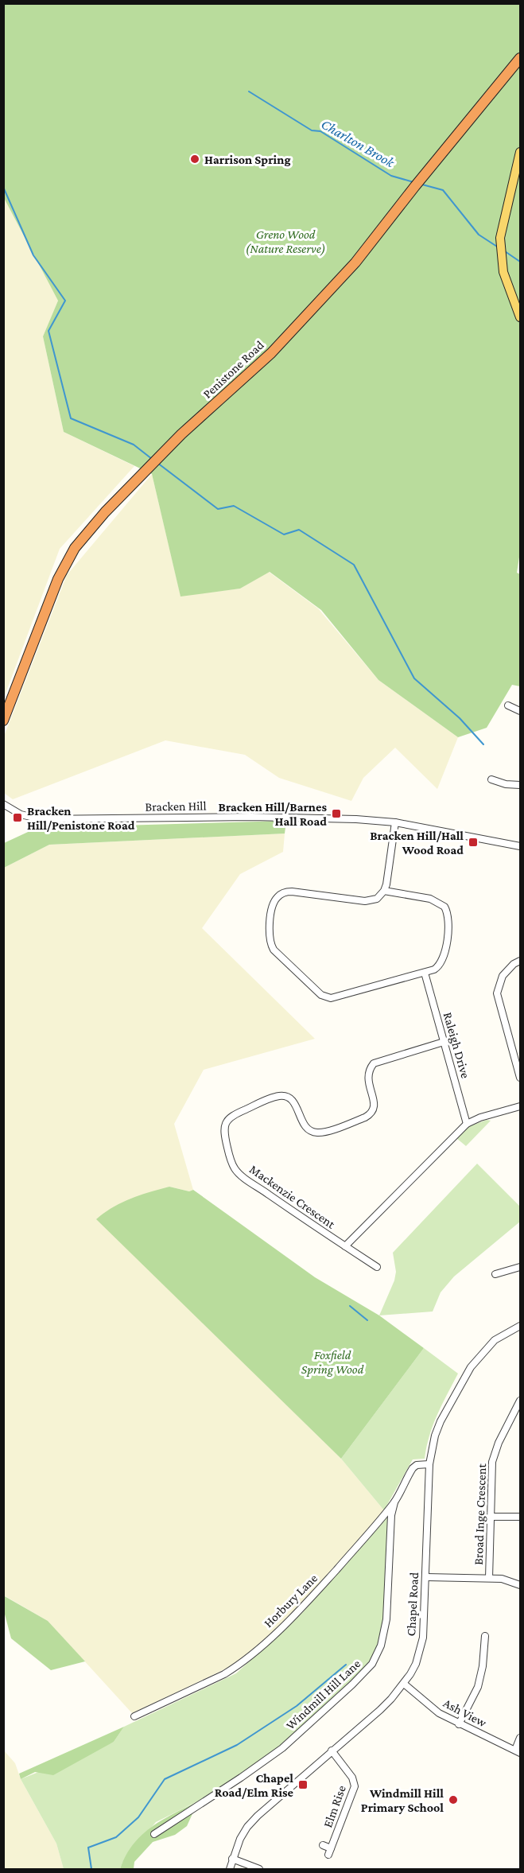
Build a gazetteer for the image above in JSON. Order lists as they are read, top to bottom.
{
  "streets": {
    "highway": ["Penistone Road"],
    "street": [
      "Bracken Hill",
      "Raleigh Drive",
      "Mackenzie Crescent",
      "Broad Inge Crescent",
      "Horbury Lane",
      "Chapel Road",
      "Windmill Hill Lane",
      "Ash View",
      "Elm Rise"
    ]
  },
  "crossings": [
    ["Raleigh Drive", "Mackenzie Crescent"],
    ["Horbury Lane", "Chapel Road"],
    ["Horbury Lane", "Windmill Hill Lane"],
    ["Chapel Road", "Ash View"],
    ["Chapel Road", "Elm Rise"]
  ],
  "water": ["Charlton Brook"],
  "parks": ["Greno Wood (Nature Reserve)", "Foxfield Spring Wood"],
  "places": {
    "other": ["Harrison Spring", "Windmill Hill Primary School"],
    "transit": [
      "Bracken Hill/Barnes Hall Road",
      "Bracken Hill/Penistone Road",
      "Bracken Hill/Hall Wood Road",
      "Chapel Road/Elm Rise"
    ]
  }
}
